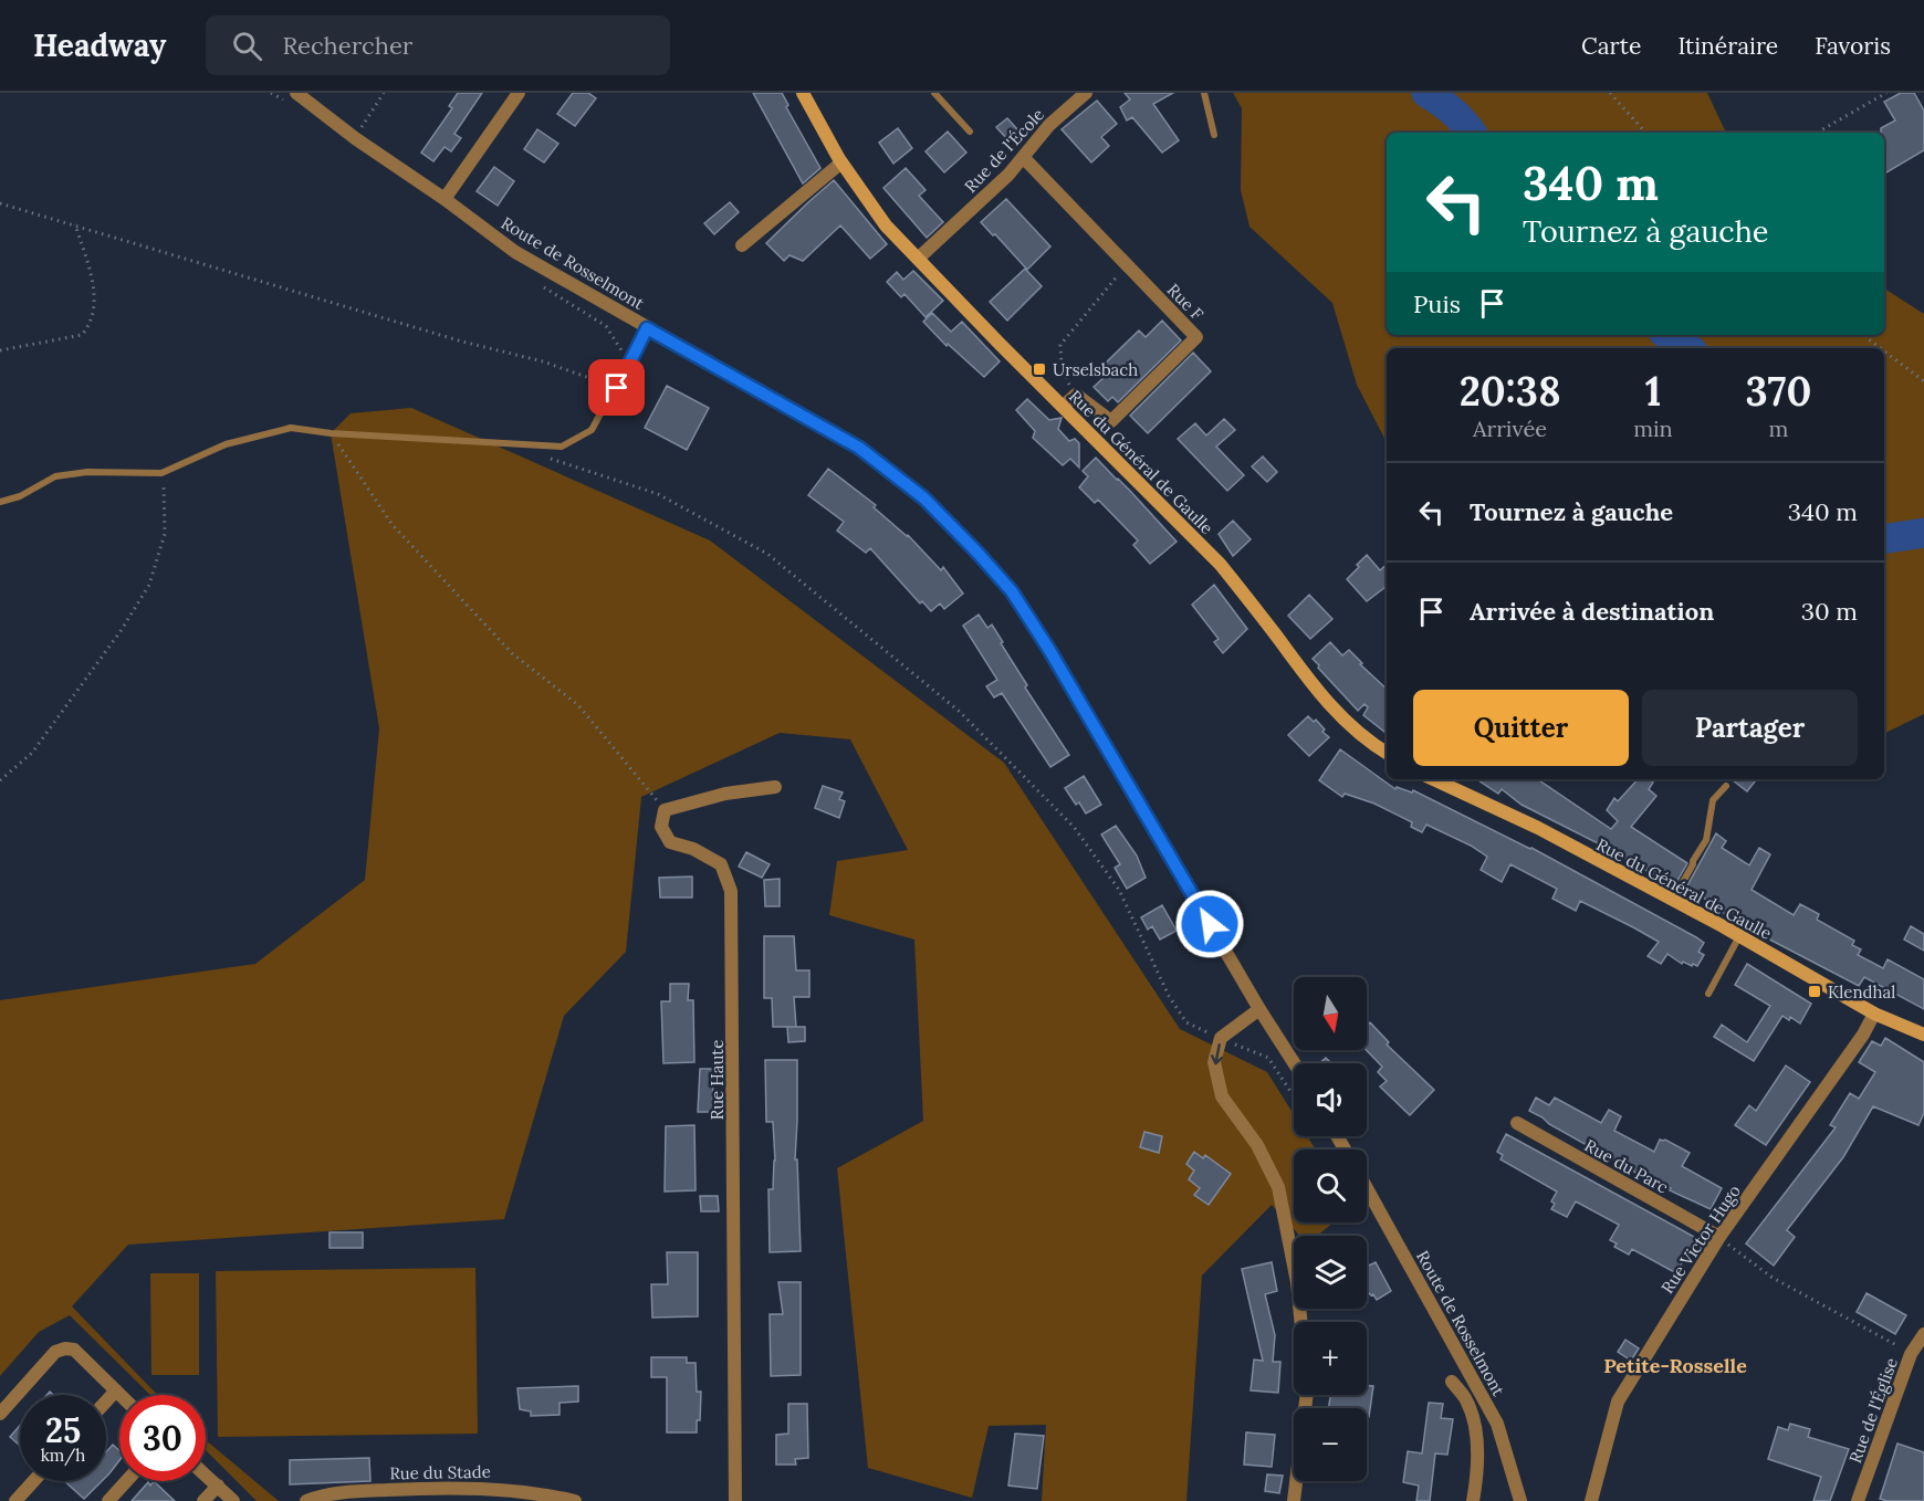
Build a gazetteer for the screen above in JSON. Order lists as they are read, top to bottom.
{
  "streets": {
    "main road": ["Rue du Général de Gaulle"],
    "street": [
      "Rue de l'École",
      "Route de Rosselmont",
      "Rue F",
      "Rue Haute",
      "Rue du Parc",
      "Rue Victor Hugo",
      "Rue de l'Église",
      "Rue du Stade"
    ]
  },
  "crossings": [
    ["Rue de l'École", "Rue F"],
    ["Rue de l'École", "Rue du Général de Gaulle"],
    ["Rue du Général de Gaulle", "Rue Victor Hugo"],
    ["Rue du Parc", "Rue Victor Hugo"]
  ],
  "districts": ["Petite-Rosselle"],
  "places": {
    "transit": ["Urselsbach", "Klendhal"]
  },
  "north": "bottom",
  "page": {
    "header": "Headway",
    "search": "Rechercher",
    "nav": ["Carte", "Itinéraire", "Favoris"],
    "turn": ["340 m", "Tournez à gauche"],
    "then": "Puis",
    "eta": [
      "20:38",
      "Arrivée",
      "1",
      "min",
      "370",
      "m"
    ],
    "list": [
      {
        "name": "Tournez à gauche",
        "value": "340 m"
      },
      {
        "name": "Arrivée à destination",
        "value": "30 m"
      }
    ],
    "buttons": ["Quitter", "Partager"],
    "map_buttons": ["+", "−"],
    "speed": "25 km/h",
    "limit": "30"
  }
}
